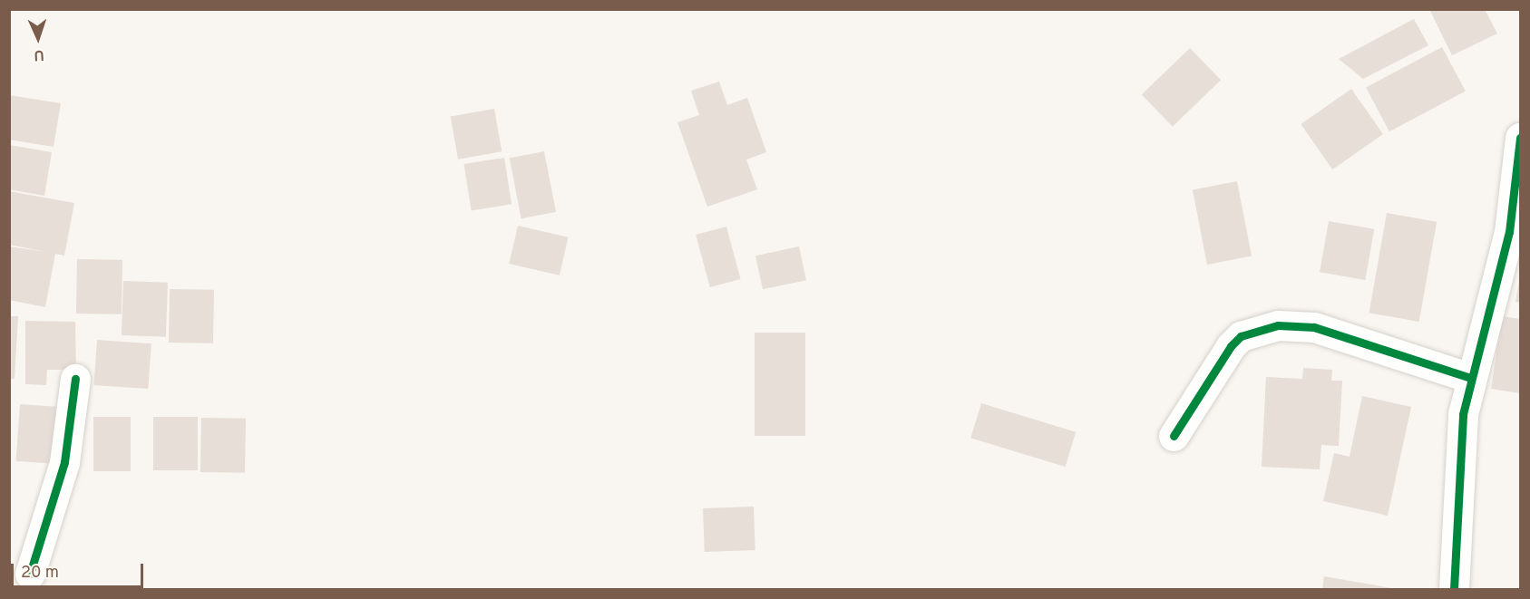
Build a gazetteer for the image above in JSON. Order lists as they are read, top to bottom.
{
  "scale_bar": "20 m",
  "north": "bottom"
}
